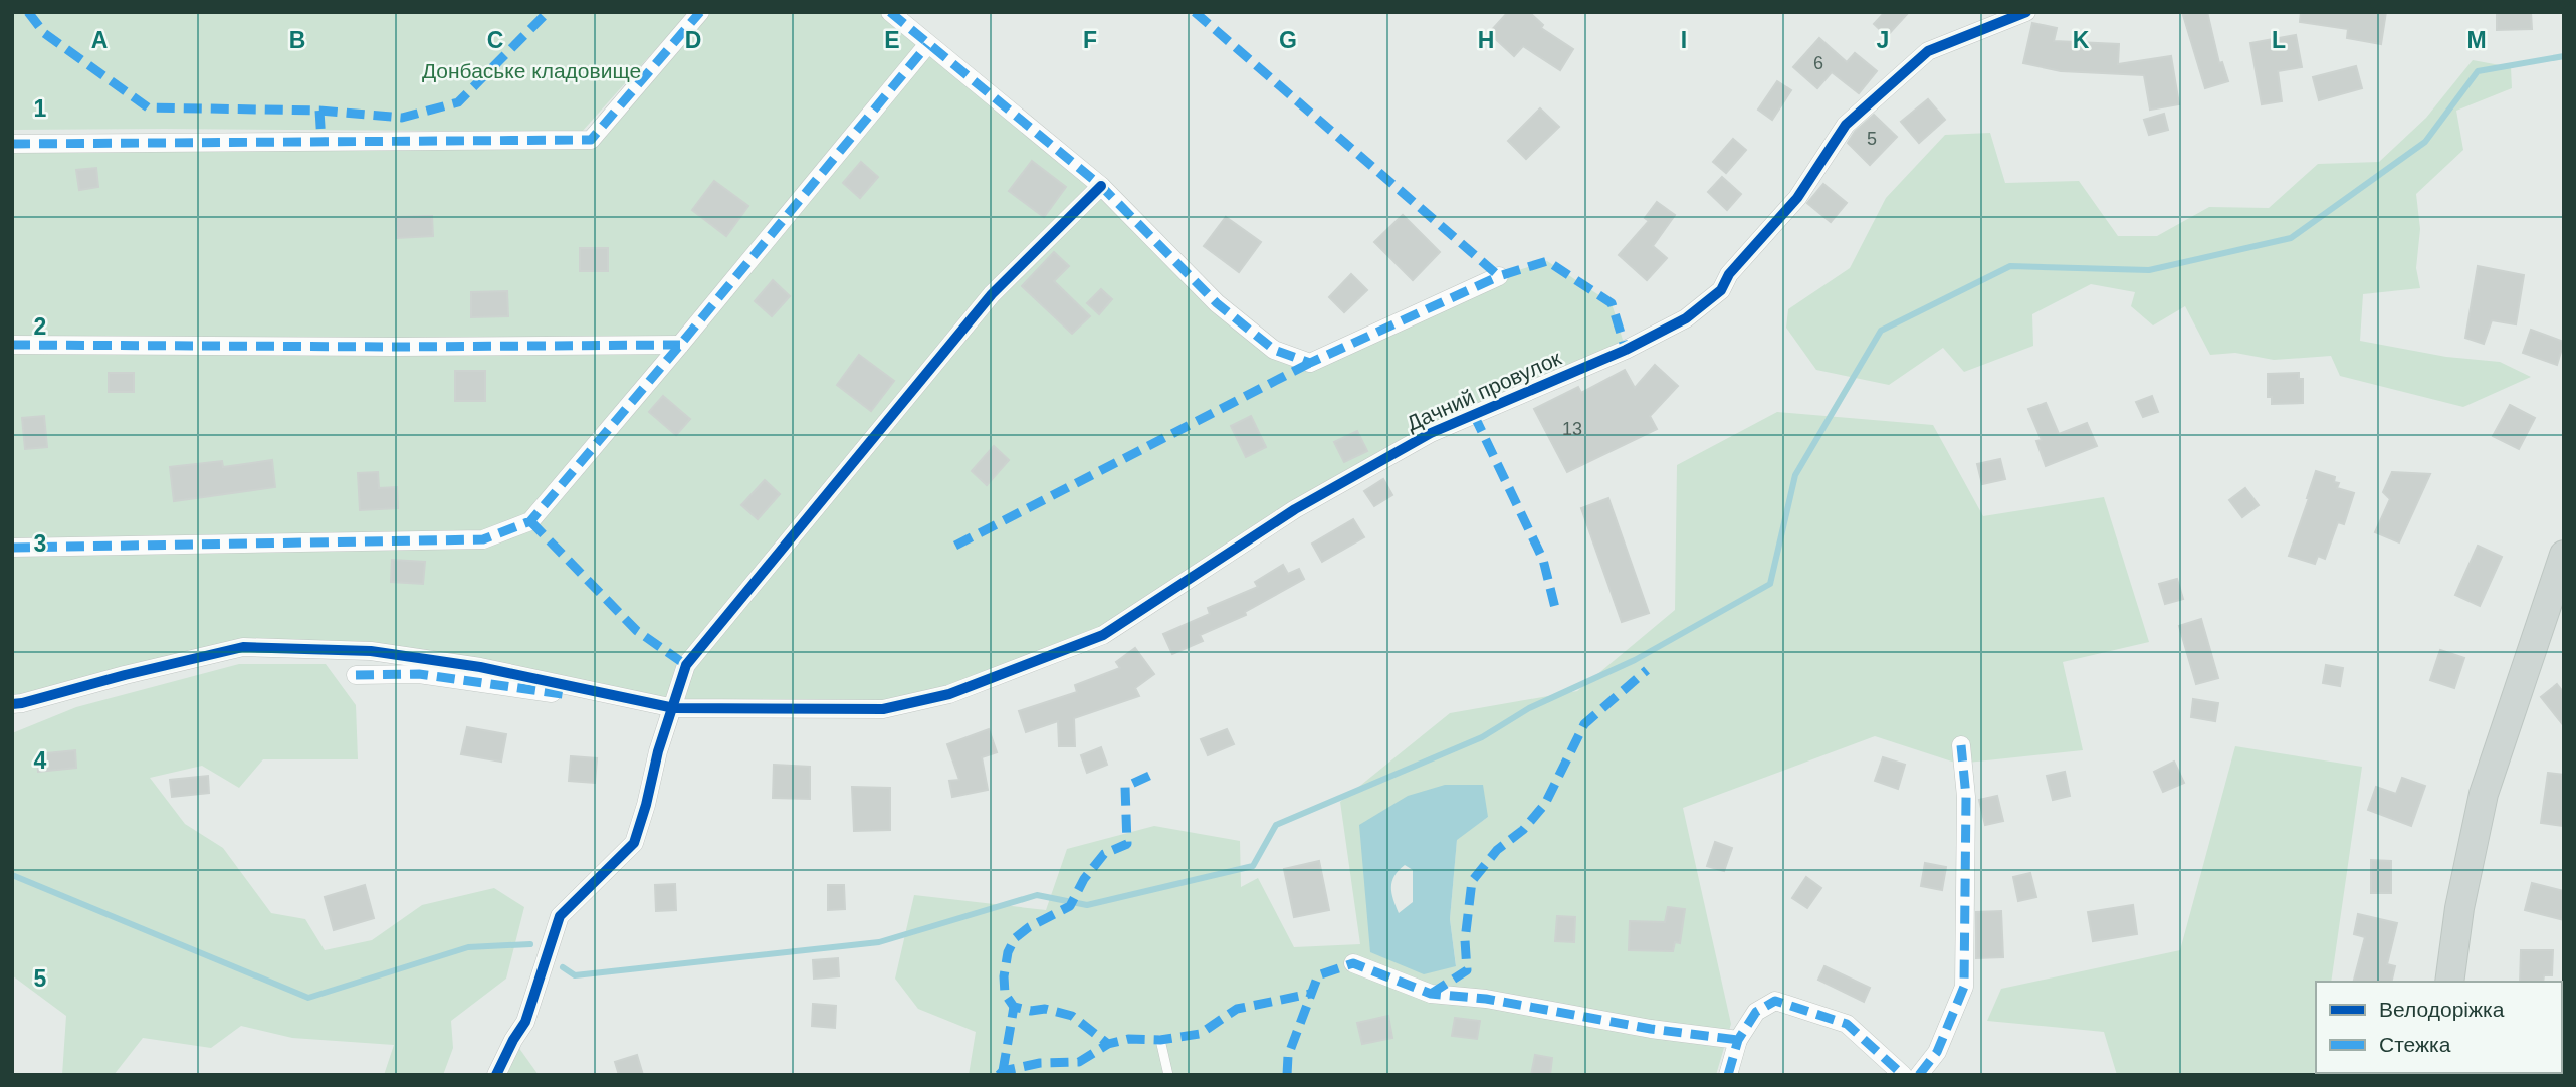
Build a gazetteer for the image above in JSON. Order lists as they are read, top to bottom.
{
  "streets": {
    "street": ["Дачний провулок"]
  },
  "parks": ["Донбаське кладовище"],
  "house_numbers": ["6", "5", "13"],
  "legend": ["Велодоріжка", "Стежка"],
  "grid": {
    "columns": [
      "A",
      "B",
      "C",
      "D",
      "E",
      "F",
      "G",
      "H",
      "I",
      "J",
      "K",
      "L",
      "M"
    ],
    "rows": [
      "1",
      "2",
      "3",
      "4",
      "5"
    ]
  }
}
